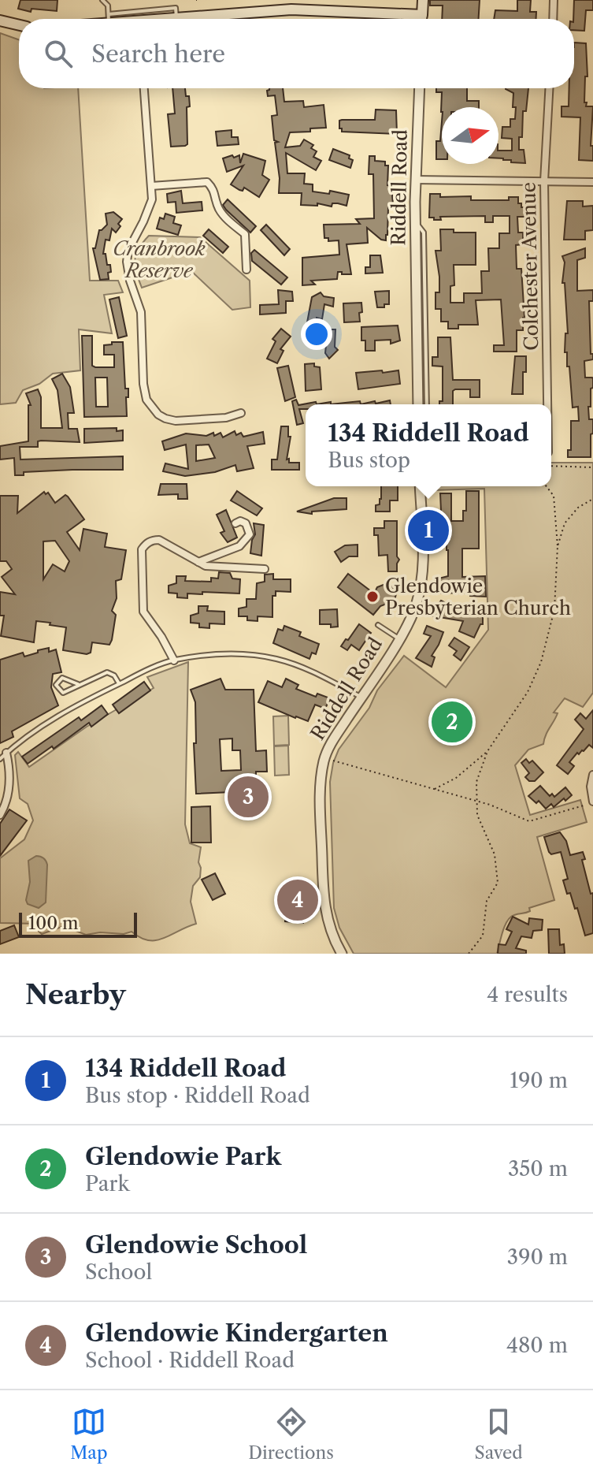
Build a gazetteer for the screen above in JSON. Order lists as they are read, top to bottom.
{
  "streets": {
    "street": ["Riddell Road", "Colchester Avenue"]
  },
  "parks": ["Cranbrook Reserve"],
  "places": ["Glendowie Presbyterian Church"],
  "scale_bar": "100 m",
  "north": "right",
  "page": {
    "search": "Search here",
    "popup": ["134 Riddell Road", "Bus stop"],
    "pins": [
      "1",
      "2",
      "3",
      "4"
    ],
    "scale": "100 m",
    "heading": ["Nearby", "4 results"],
    "list": [
      {
        "mark": "1",
        "name": "134 Riddell Road",
        "note": "Bus stop · Riddell Road",
        "value": "190 m"
      },
      {
        "mark": "2",
        "name": "Glendowie Park",
        "note": "Park",
        "value": "350 m"
      },
      {
        "mark": "3",
        "name": "Glendowie School",
        "note": "School",
        "value": "390 m"
      },
      {
        "mark": "4",
        "name": "Glendowie Kindergarten",
        "note": "School · Riddell Road",
        "value": "480 m"
      }
    ],
    "nav": ["Map", "Directions", "Saved"]
  }
}
